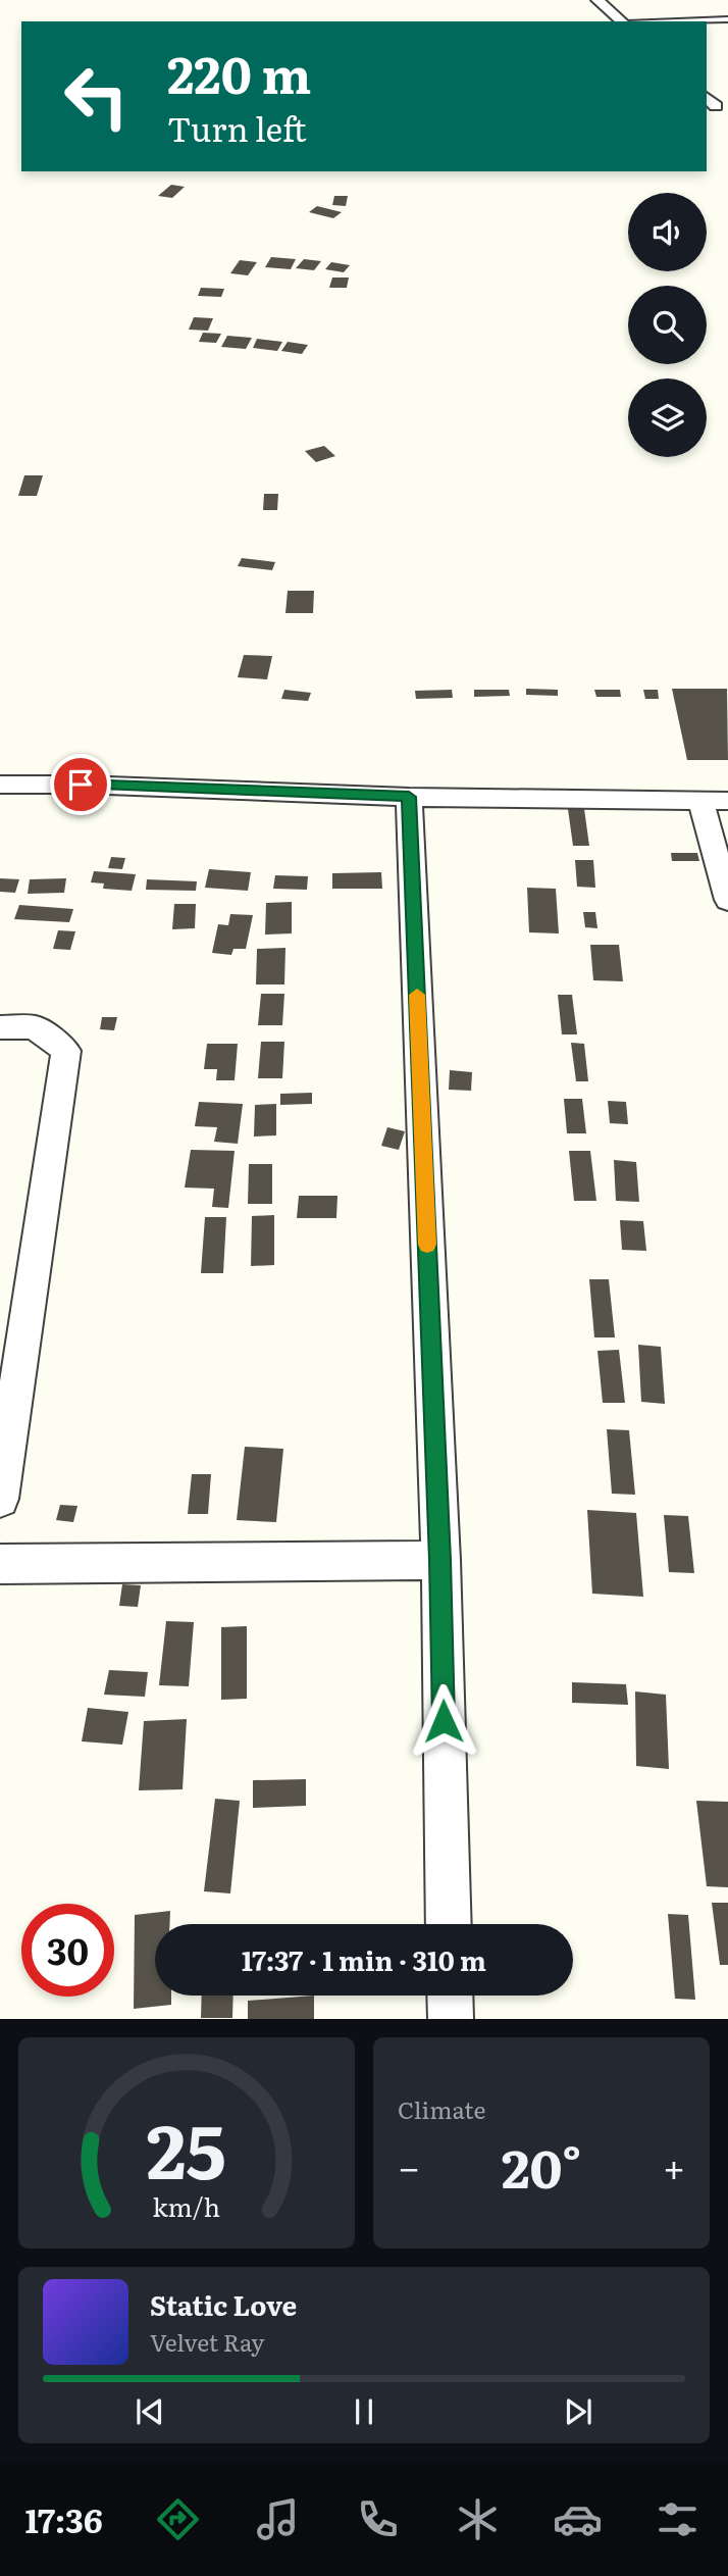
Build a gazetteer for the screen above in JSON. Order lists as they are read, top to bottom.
{
  "page": {
    "turn": ["220 m", "Turn left"],
    "limit": "30",
    "trip": "17:37 · 1 min · 310 m",
    "tile": "Climate",
    "heat": ["−", "20°", "+"],
    "song": ["Static Love", "Velvet Ray"],
    "tabs": "17:36",
    "gauge": ["25", "km/h"]
  }
}
